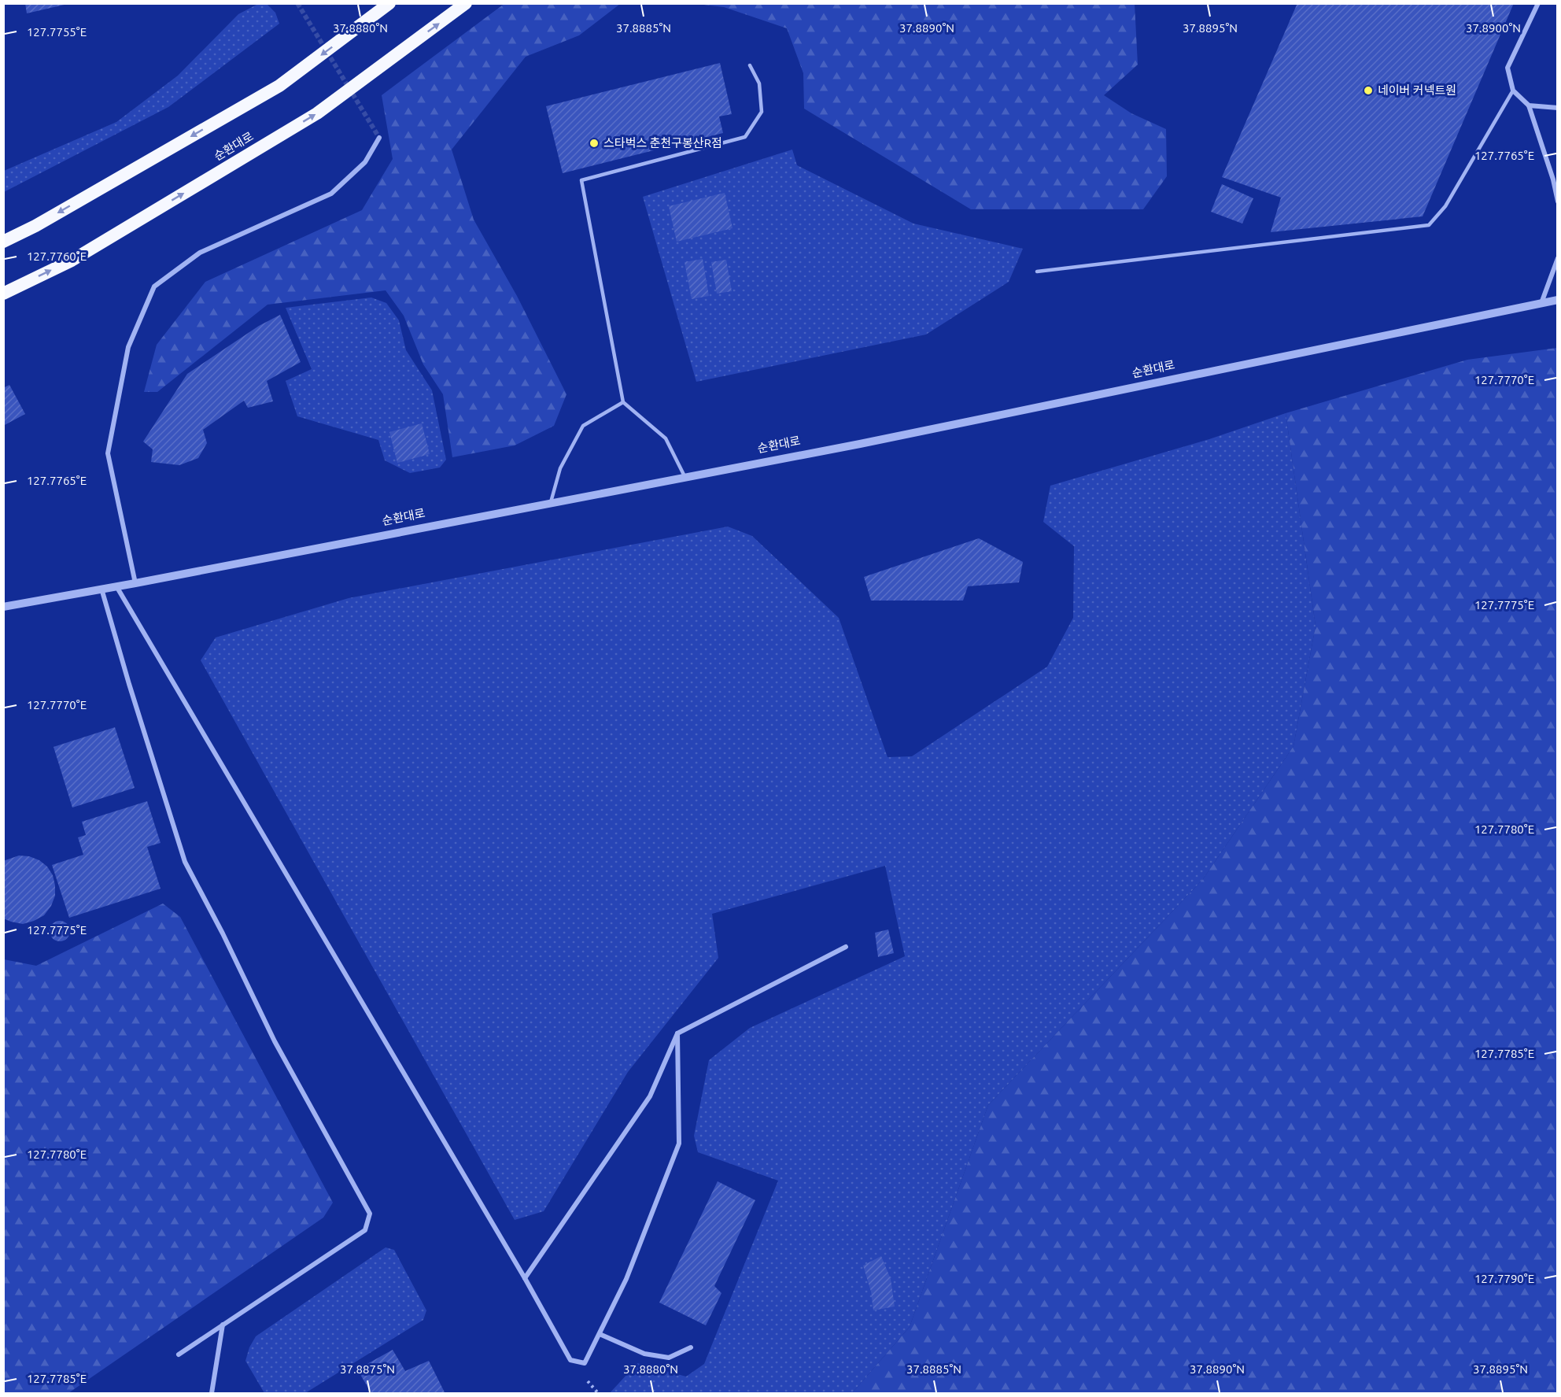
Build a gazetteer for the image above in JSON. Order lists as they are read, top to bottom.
{
  "streets": {
    "highway": ["순환대로"]
  },
  "places": ["네이버 커넥트원", "스타벅스 춘천구봉산R점"],
  "coordinates": [
    "37.8880°N",
    "37.8885°N",
    "37.8890°N",
    "37.8895°N",
    "37.8900°N",
    "127.7755°E",
    "127.7765°E",
    "127.7760°E",
    "127.7770°E",
    "127.7775°E",
    "127.7780°E",
    "127.7785°E",
    "127.7790°E",
    "37.8875°N"
  ]
}
